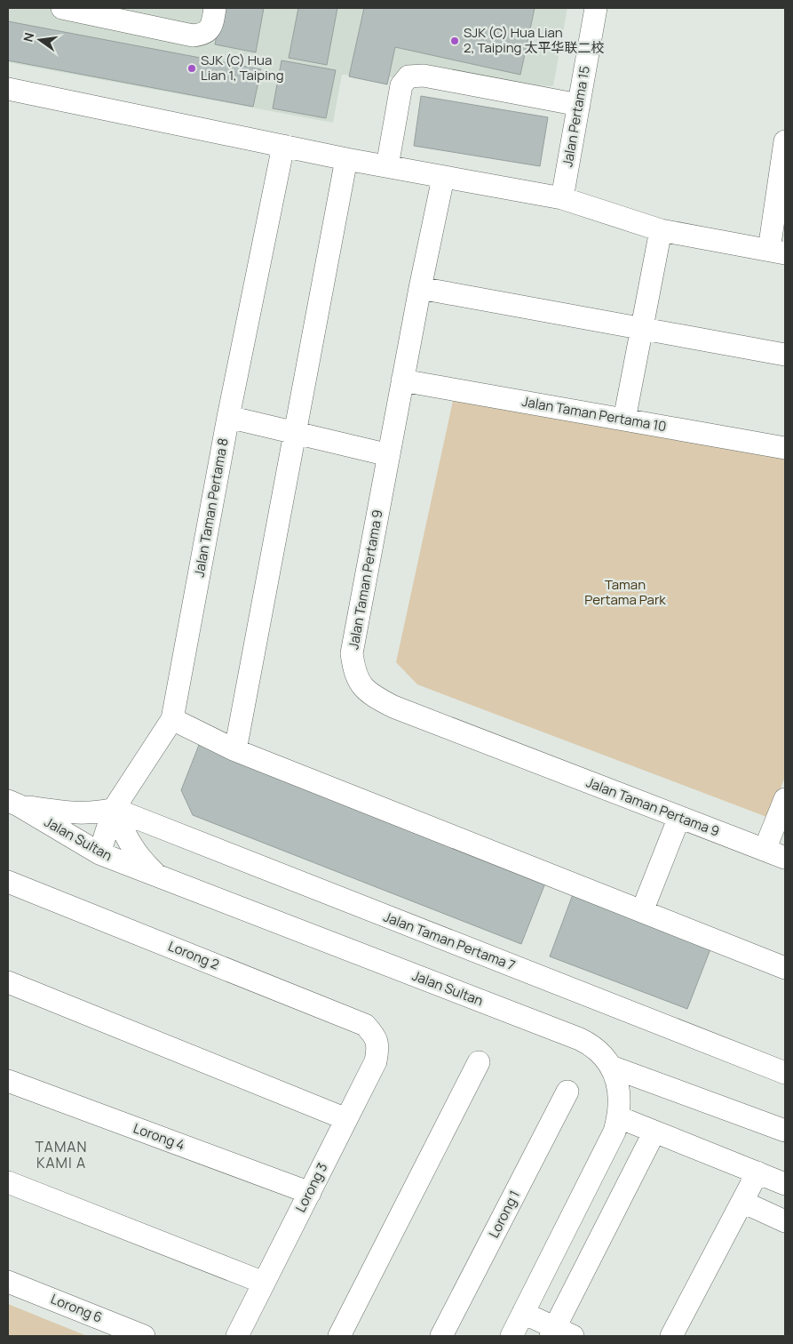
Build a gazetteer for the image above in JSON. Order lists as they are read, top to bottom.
{
  "streets": {
    "street": [
      "Jalan Pertama 15",
      "Jalan Taman Pertama 10",
      "Jalan Taman Pertama 8",
      "Jalan Taman Pertama 9",
      "Jalan Sultan",
      "Jalan Taman Pertama 7",
      "Lorong 2",
      "Lorong 4",
      "Lorong 3",
      "Lorong 1",
      "Lorong 6"
    ]
  },
  "crossings": [
    ["Jalan Taman Pertama 10", "Jalan Taman Pertama 9"],
    ["Jalan Taman Pertama 8", "Jalan Sultan"],
    ["Jalan Taman Pertama 8", "Jalan Taman Pertama 7"],
    ["Lorong 2", "Lorong 3"],
    ["Lorong 4", "Lorong 3"]
  ],
  "districts": ["TAMAN KAMI A"],
  "parks": ["Taman Pertama Park"],
  "places": ["SJK (C) Hua Lian 2, Taiping 太平华联二校", "SJK (C) Hua Lian 1, Taiping"],
  "north": "left"
}
